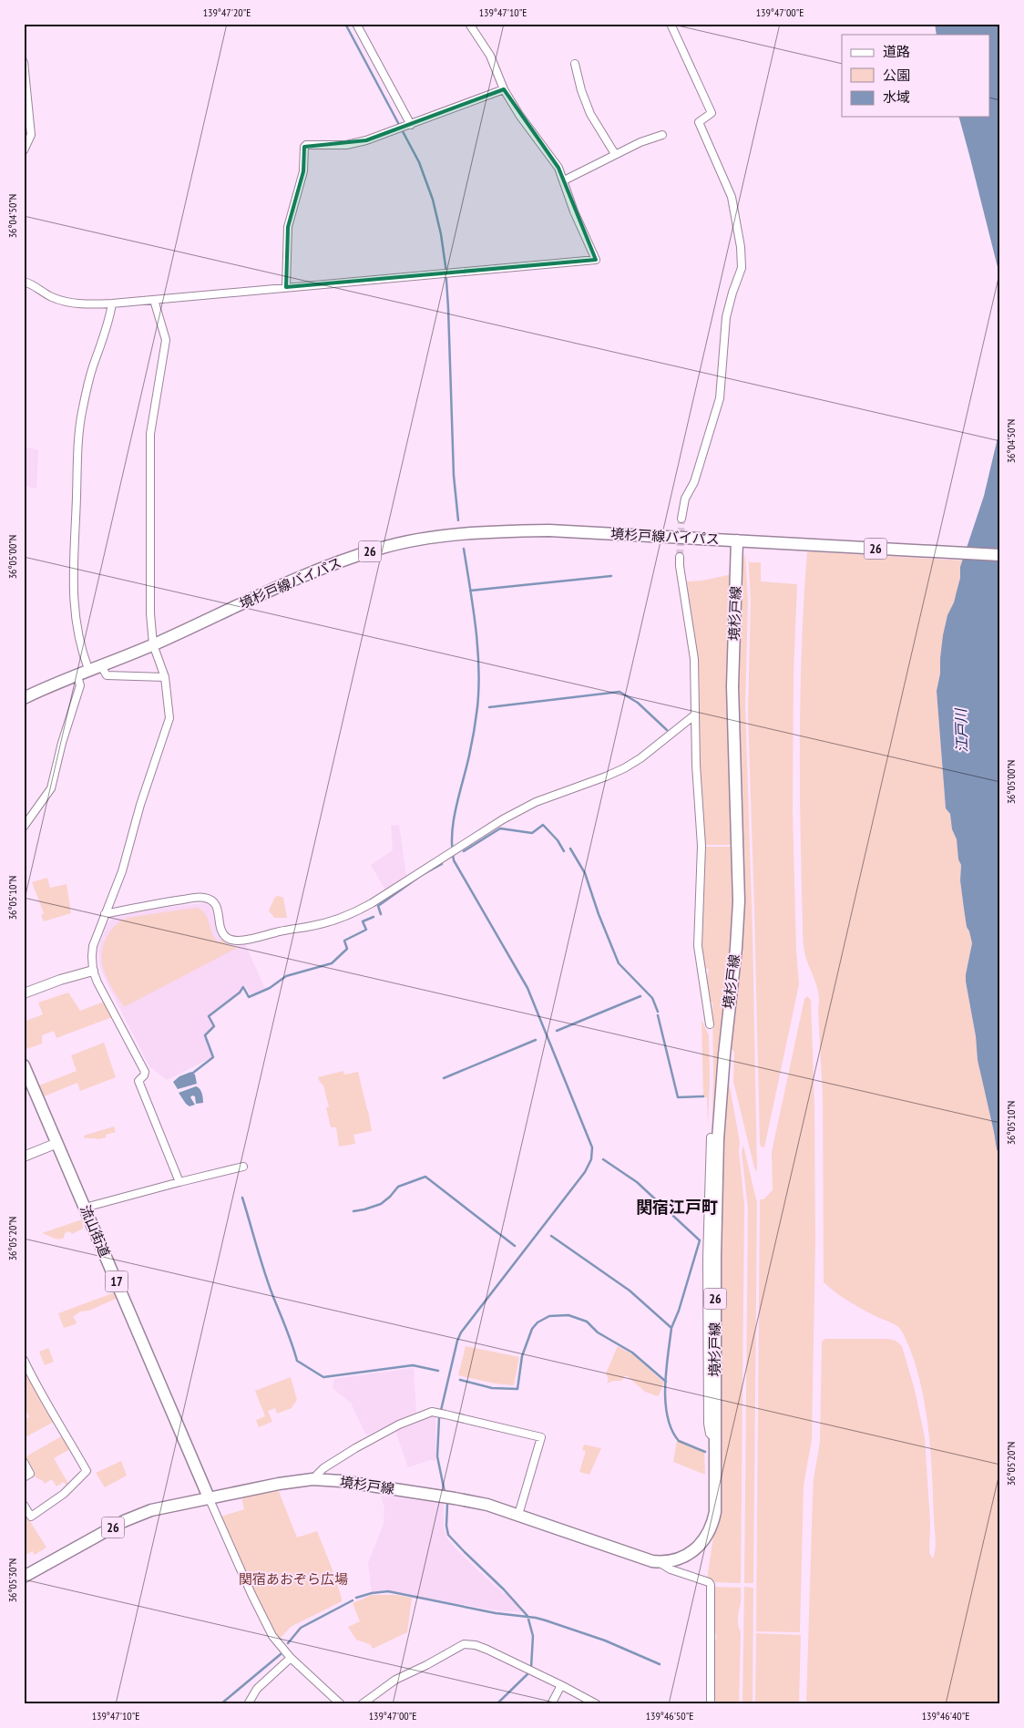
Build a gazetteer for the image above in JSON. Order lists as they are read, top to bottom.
{
  "streets": {
    "main road": [
      "境杉戸線バイパス",
      "26",
      "境杉戸線",
      "流山街道",
      "17"
    ]
  },
  "crossings": [
    ["境杉戸線バイパス", "26"],
    ["境杉戸線バイパス", "境杉戸線"],
    ["26", "境杉戸線"],
    ["境杉戸線", "流山街道"]
  ],
  "districts": ["関宿江戸町"],
  "water": ["江戸川"],
  "parks": ["関宿あおぞら広場"],
  "legend": ["道路", "公園", "水域"],
  "coordinates": [
    "139°47'20\"E",
    "139°47'10\"E",
    "139°47'00\"E",
    "36°04'50\"N",
    "36°05'00\"N",
    "36°05'10\"N",
    "36°05'20\"N",
    "36°05'30\"N",
    "139°46'50\"E",
    "139°46'40\"E"
  ]
}
